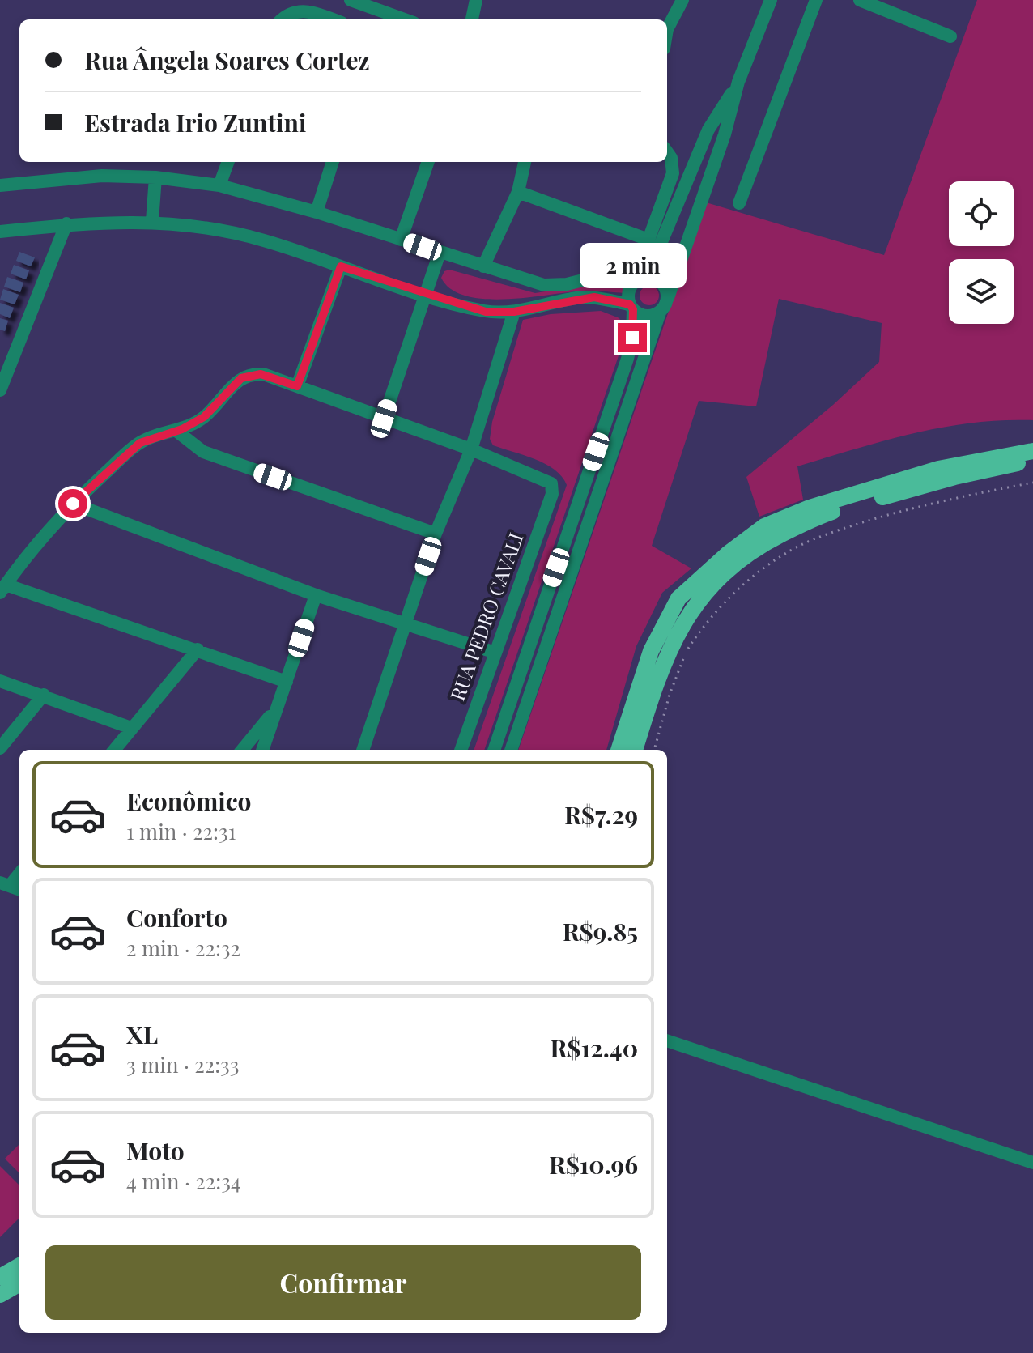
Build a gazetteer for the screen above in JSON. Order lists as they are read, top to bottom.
{
  "streets": {
    "street": ["RUA PEDRO CAVALI"]
  },
  "page": {
    "banner": ["Rua Ângela Soares Cortez", "Estrada Irio Zuntini"],
    "bubble": "2 min",
    "list": [
      {
        "name": "Econômico",
        "note": "1 min · 22:31",
        "value": "R$7.29"
      },
      {
        "name": "Conforto",
        "note": "2 min · 22:32",
        "value": "R$9.85"
      },
      {
        "name": "XL",
        "note": "3 min · 22:33",
        "value": "R$12.40"
      },
      {
        "name": "Moto",
        "note": "4 min · 22:34",
        "value": "R$10.96"
      }
    ],
    "buttons": "Confirmar"
  }
}
